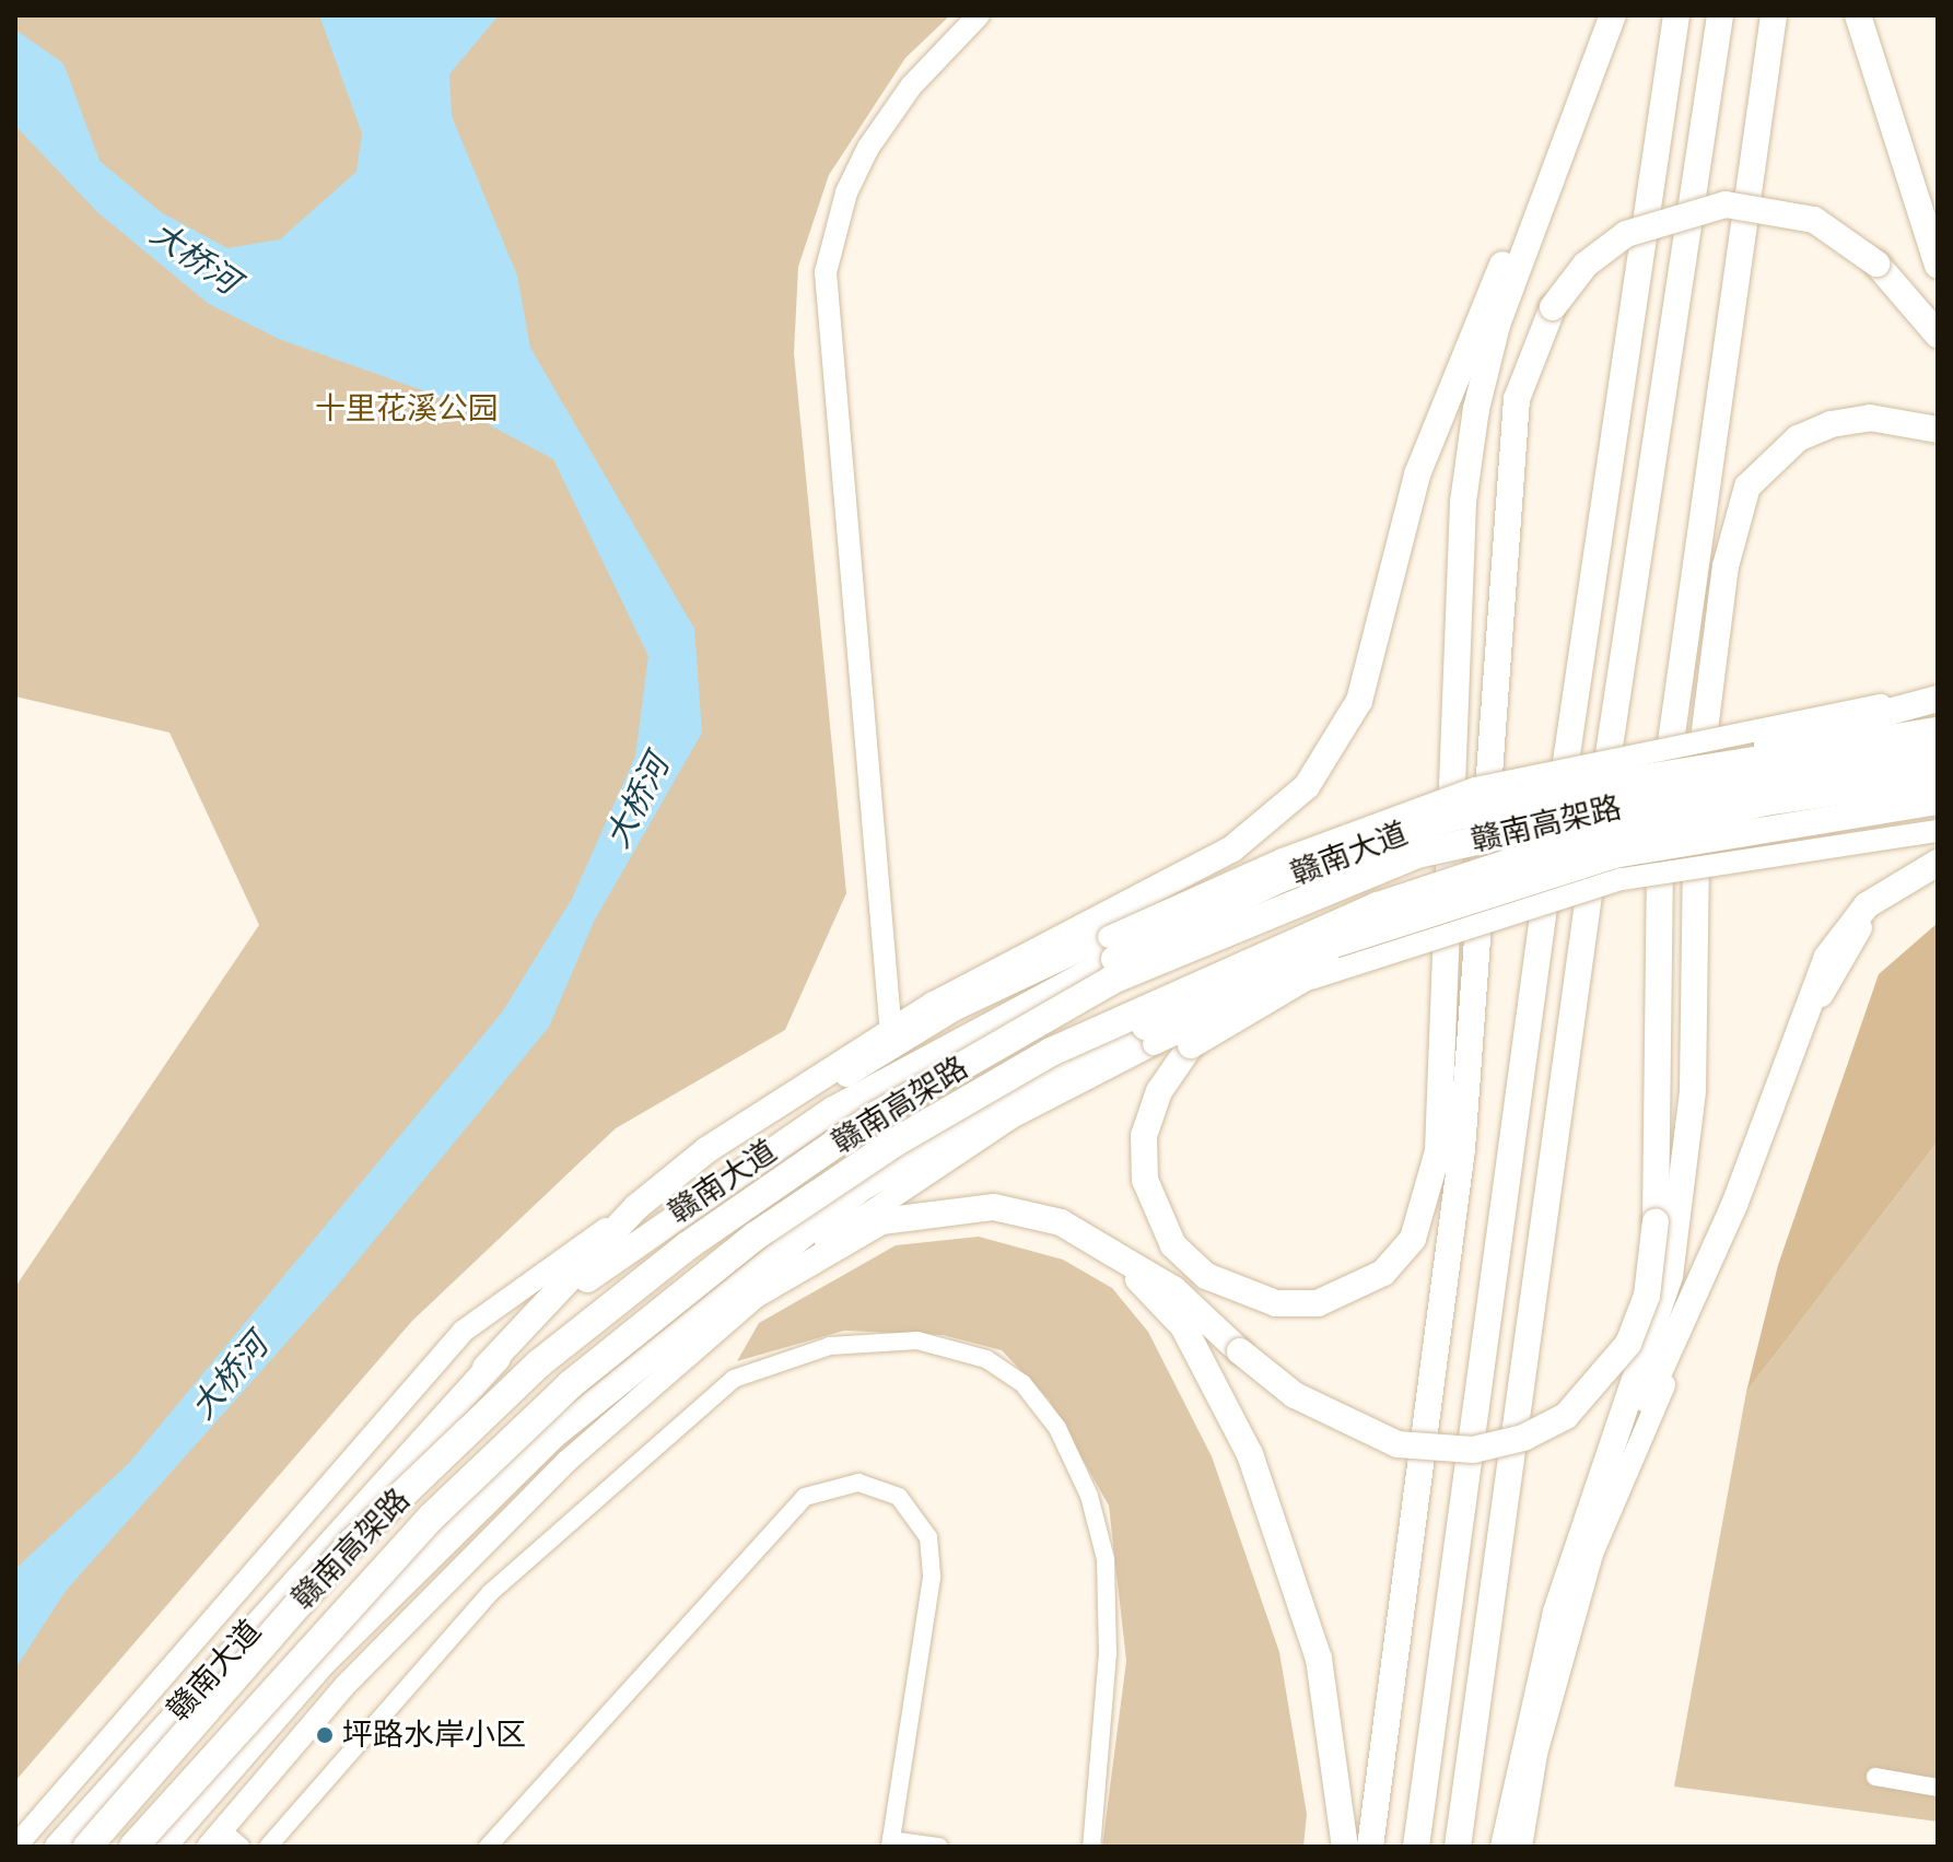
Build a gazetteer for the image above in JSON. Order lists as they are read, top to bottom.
{
  "streets": {
    "highway": ["赣南高架路"],
    "main road": ["赣南大道"]
  },
  "water": ["大桥河"],
  "parks": ["十里花溪公园"],
  "places": ["坪路水岸小区"]
}
